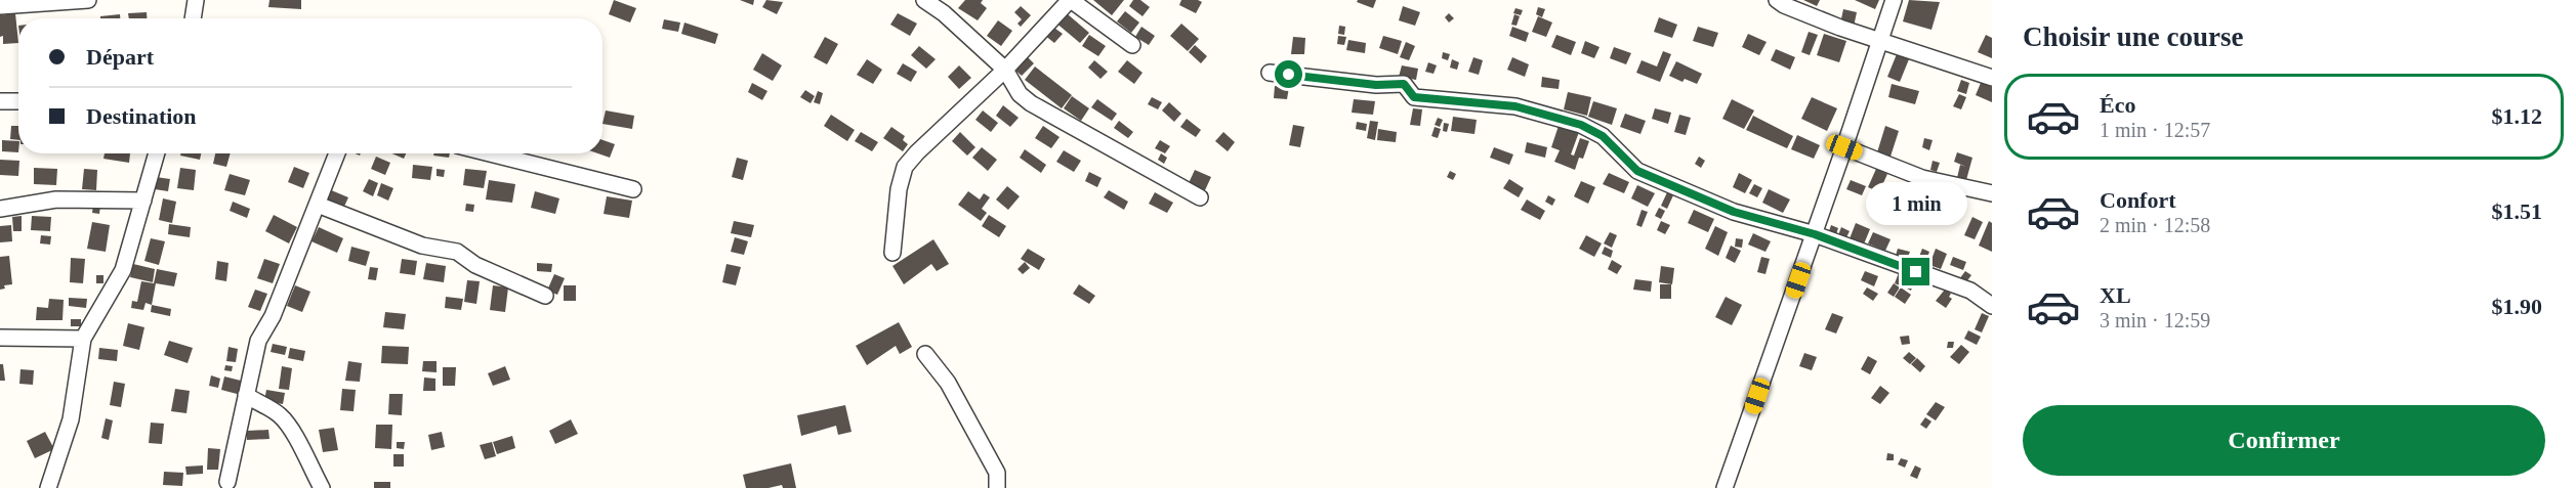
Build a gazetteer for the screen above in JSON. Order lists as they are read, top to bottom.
{
  "page": {
    "heading": "Choisir une course",
    "banner": ["Départ", "Destination"],
    "list": [
      {
        "name": "Éco",
        "note": "1 min · 12:57",
        "value": "$1.12"
      },
      {
        "name": "Confort",
        "note": "2 min · 12:58",
        "value": "$1.51"
      },
      {
        "name": "XL",
        "note": "3 min · 12:59",
        "value": "$1.90"
      }
    ],
    "bubble": "1 min",
    "buttons": "Confirmer"
  }
}
